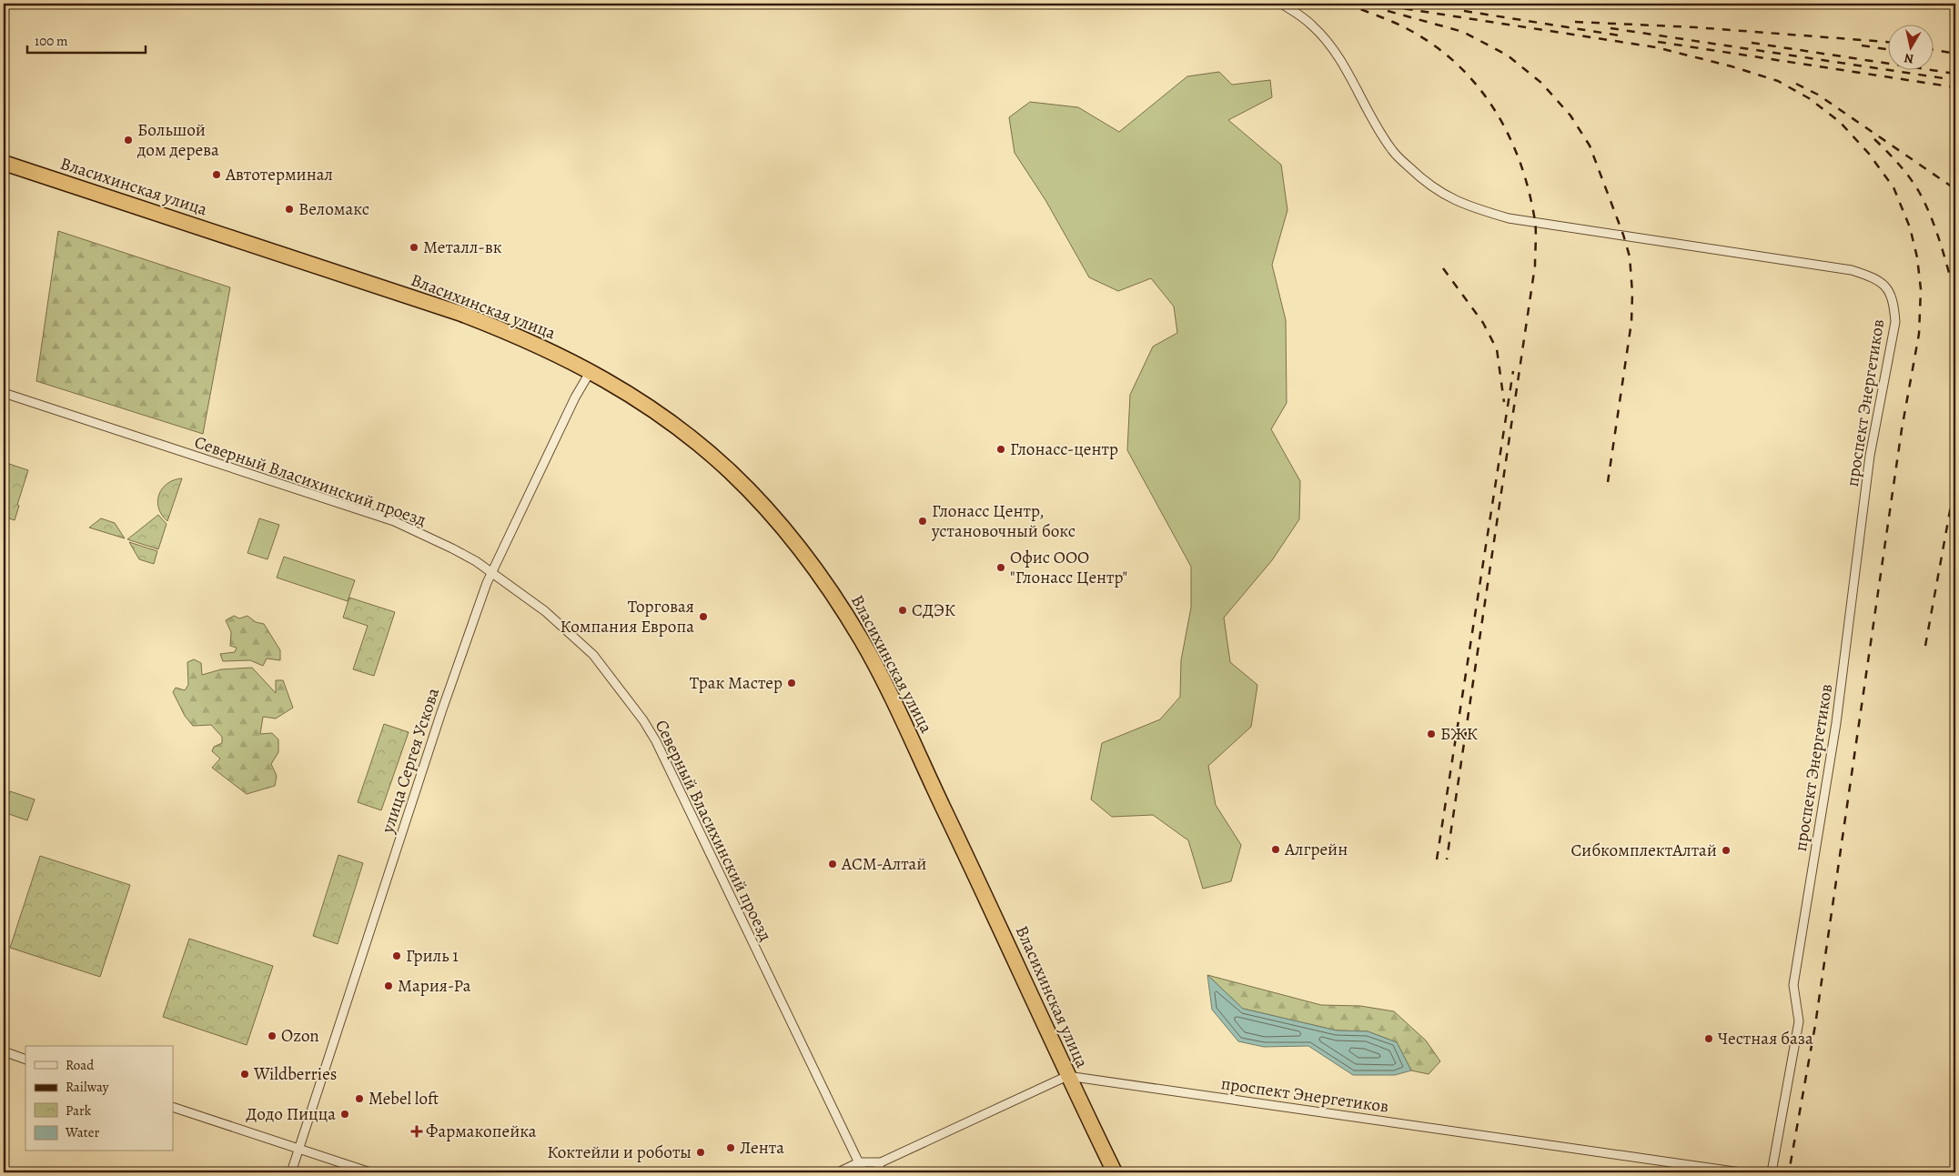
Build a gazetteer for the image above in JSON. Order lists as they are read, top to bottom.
{
  "streets": {
    "highway": ["Власихинская улица"],
    "street": ["проспект Энергетиков", "Северный Власихинский проезд", "улица Сергея Ускова"]
  },
  "crossings": [
    ["Власихинская улица", "проспект Энергетиков"],
    ["Власихинская улица", "улица Сергея Ускова"],
    ["Северный Власихинский проезд", "улица Сергея Ускова"]
  ],
  "places": {
    "other": [
      "Большой дом дерева",
      "Автотерминал",
      "Веломакс",
      "Металл-вк",
      "Глонасс-центр",
      "Глонасс Центр, установочный бокс",
      "Офис ООО \"Глонасс Центр\"",
      "СДЭК",
      "Торговая Компания Европа",
      "Трак Мастер",
      "БЖК",
      "Алгрейн",
      "СибкомплектАлтай",
      "АСМ-Алтай",
      "Гриль 1",
      "Мария-Ра",
      "Ozon",
      "Честная база",
      "Wildberries",
      "Mebel loft",
      "Додо Пицца",
      "Лента",
      "Коктейли и роботы"
    ],
    "health": ["Фармакопейка"]
  },
  "legend": [
    "Road",
    "Railway",
    "Park",
    "Water"
  ],
  "scale_bar": "100 m",
  "north": "bottom"
}
